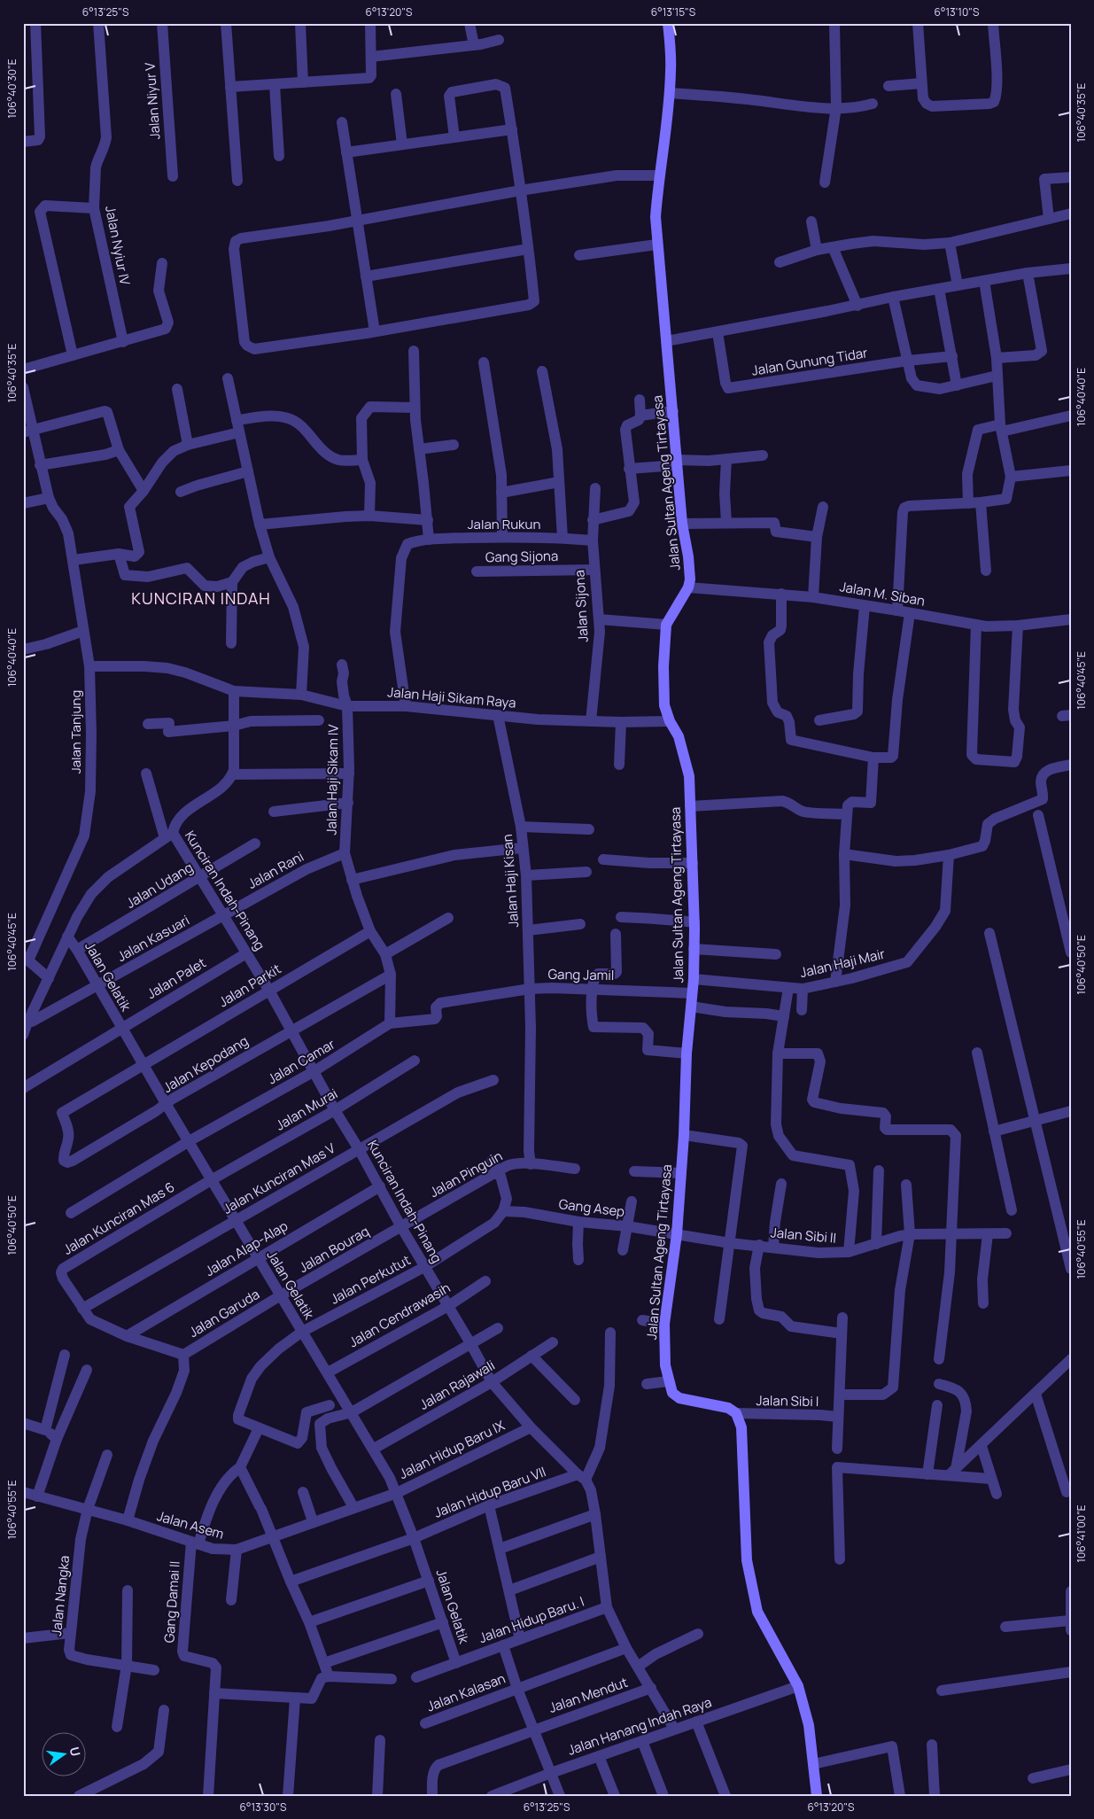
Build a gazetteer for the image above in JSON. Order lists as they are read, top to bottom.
{
  "streets": {
    "main road": ["Jalan Sultan Ageng Tirtayasa"],
    "street": [
      "Jalan Niyur V",
      "Jalan Nyiur IV",
      "Jalan Gunung Tidar",
      "Jalan Rukun",
      "Gang Sijona",
      "Jalan M. Siban",
      "Jalan Sijona",
      "Jalan Haji Sikam Raya",
      "Jalan Tanjung",
      "Jalan Haji Sikam IV",
      "Jalan Rani",
      "Jalan Haji Kisan",
      "Jalan Udang",
      "Kunciran Indah-Pinang",
      "Jalan Kasuari",
      "Jalan Haji Mair",
      "Gang Jamil",
      "Jalan Gelatik",
      "Jalan Palet",
      "Jalan Parkit",
      "Jalan Camar",
      "Jalan Kepodang",
      "Jalan Murai",
      "Jalan Pinguin",
      "Jalan Kunciran Mas V",
      "Gang Asep",
      "Jalan Kunciran Mas 6",
      "Jalan Sibi II",
      "Jalan Alap-Alap",
      "Jalan Bouraq",
      "Jalan Perkutut",
      "Jalan Garuda",
      "Jalan Cendrawasih",
      "Jalan Rajawali",
      "Jalan Sibi I",
      "Jalan Hidup Baru IX",
      "Jalan Hidup Baru VII",
      "Jalan Asem",
      "Jalan Nangka",
      "Gang Damai II",
      "Jalan Hidup Baru. I",
      "Jalan Kalasan",
      "Jalan Mendut",
      "Jalan Hanang Indah Raya"
    ]
  },
  "crossings": [
    ["Jalan Sultan Ageng Tirtayasa", "Jalan M. Siban"],
    ["Jalan Sultan Ageng Tirtayasa", "Jalan Haji Sikam Raya"],
    ["Jalan Sultan Ageng Tirtayasa", "Jalan Haji Mair"],
    ["Jalan Sultan Ageng Tirtayasa", "Gang Jamil"],
    ["Jalan Sultan Ageng Tirtayasa", "Gang Asep"],
    ["Jalan Sultan Ageng Tirtayasa", "Jalan Sibi II"],
    ["Jalan Sultan Ageng Tirtayasa", "Jalan Sibi I"],
    ["Jalan Rukun", "Jalan Sijona"],
    ["Jalan Rukun", "Jalan Haji Sikam Raya"],
    ["Gang Sijona", "Jalan Sijona"],
    ["Jalan Sijona", "Jalan Haji Sikam Raya"],
    ["Jalan Haji Sikam Raya", "Jalan Tanjung"],
    ["Jalan Haji Sikam Raya", "Jalan Haji Sikam IV"],
    ["Jalan Haji Sikam Raya", "Jalan Haji Kisan"],
    ["Jalan Haji Sikam IV", "Jalan Rani"],
    ["Jalan Rani", "Kunciran Indah-Pinang"],
    ["Jalan Rani", "Jalan Kasuari"],
    ["Jalan Haji Kisan", "Gang Jamil"],
    ["Jalan Haji Kisan", "Jalan Pinguin"],
    ["Jalan Udang", "Kunciran Indah-Pinang"],
    ["Jalan Udang", "Jalan Gelatik"],
    ["Kunciran Indah-Pinang", "Jalan Kasuari"],
    ["Kunciran Indah-Pinang", "Jalan Palet"],
    ["Kunciran Indah-Pinang", "Jalan Parkit"],
    ["Kunciran Indah-Pinang", "Jalan Camar"],
    ["Kunciran Indah-Pinang", "Jalan Kepodang"],
    ["Kunciran Indah-Pinang", "Jalan Murai"],
    ["Kunciran Indah-Pinang", "Jalan Pinguin"],
    ["Kunciran Indah-Pinang", "Jalan Kunciran Mas V"],
    ["Kunciran Indah-Pinang", "Jalan Alap-Alap"],
    ["Kunciran Indah-Pinang", "Jalan Bouraq"],
    ["Kunciran Indah-Pinang", "Jalan Perkutut"],
    ["Kunciran Indah-Pinang", "Jalan Cendrawasih"],
    ["Kunciran Indah-Pinang", "Jalan Rajawali"],
    ["Kunciran Indah-Pinang", "Jalan Hidup Baru IX"],
    ["Kunciran Indah-Pinang", "Jalan Hidup Baru VII"],
    ["Kunciran Indah-Pinang", "Jalan Hidup Baru. I"],
    ["Kunciran Indah-Pinang", "Jalan Kalasan"],
    ["Kunciran Indah-Pinang", "Jalan Mendut"],
    ["Kunciran Indah-Pinang", "Jalan Hanang Indah Raya"],
    ["Jalan Kasuari", "Jalan Gelatik"],
    ["Gang Jamil", "Jalan Camar"],
    ["Jalan Gelatik", "Jalan Palet"],
    ["Jalan Gelatik", "Jalan Parkit"],
    ["Jalan Gelatik", "Jalan Camar"],
    ["Jalan Gelatik", "Jalan Kepodang"],
    ["Jalan Gelatik", "Jalan Murai"],
    ["Jalan Gelatik", "Jalan Kunciran Mas V"],
    ["Jalan Gelatik", "Jalan Kunciran Mas 6"],
    ["Jalan Gelatik", "Jalan Alap-Alap"],
    ["Jalan Gelatik", "Jalan Bouraq"],
    ["Jalan Gelatik", "Jalan Perkutut"],
    ["Jalan Gelatik", "Jalan Garuda"],
    ["Jalan Gelatik", "Jalan Cendrawasih"],
    ["Jalan Gelatik", "Jalan Rajawali"],
    ["Jalan Gelatik", "Jalan Hidup Baru IX"],
    ["Jalan Gelatik", "Jalan Hidup Baru VII"],
    ["Jalan Gelatik", "Jalan Asem"],
    ["Jalan Gelatik", "Jalan Hidup Baru. I"],
    ["Jalan Parkit", "Jalan Kepodang"],
    ["Jalan Murai", "Jalan Kunciran Mas 6"],
    ["Jalan Pinguin", "Jalan Bouraq"],
    ["Jalan Kunciran Mas V", "Jalan Kunciran Mas 6"],
    ["Gang Asep", "Jalan Sibi II"],
    ["Gang Asep", "Jalan Perkutut"],
    ["Jalan Kunciran Mas 6", "Jalan Alap-Alap"],
    ["Jalan Kunciran Mas 6", "Jalan Garuda"],
    ["Jalan Bouraq", "Jalan Garuda"],
    ["Jalan Hidup Baru IX", "Jalan Asem"],
    ["Jalan Asem", "Jalan Nangka"],
    ["Jalan Asem", "Gang Damai II"]
  ],
  "districts": ["KUNCIRAN INDAH"],
  "north": "right",
  "coordinates": [
    "6°13'25\"S",
    "6°13'20\"S",
    "6°13'15\"S",
    "6°13'10\"S",
    "106°40'30\"E",
    "106°40'35\"E",
    "106°40'40\"E",
    "106°40'45\"E",
    "106°40'50\"E",
    "106°40'55\"E",
    "106°41'00\"E",
    "6°13'30\"S"
  ]
}
